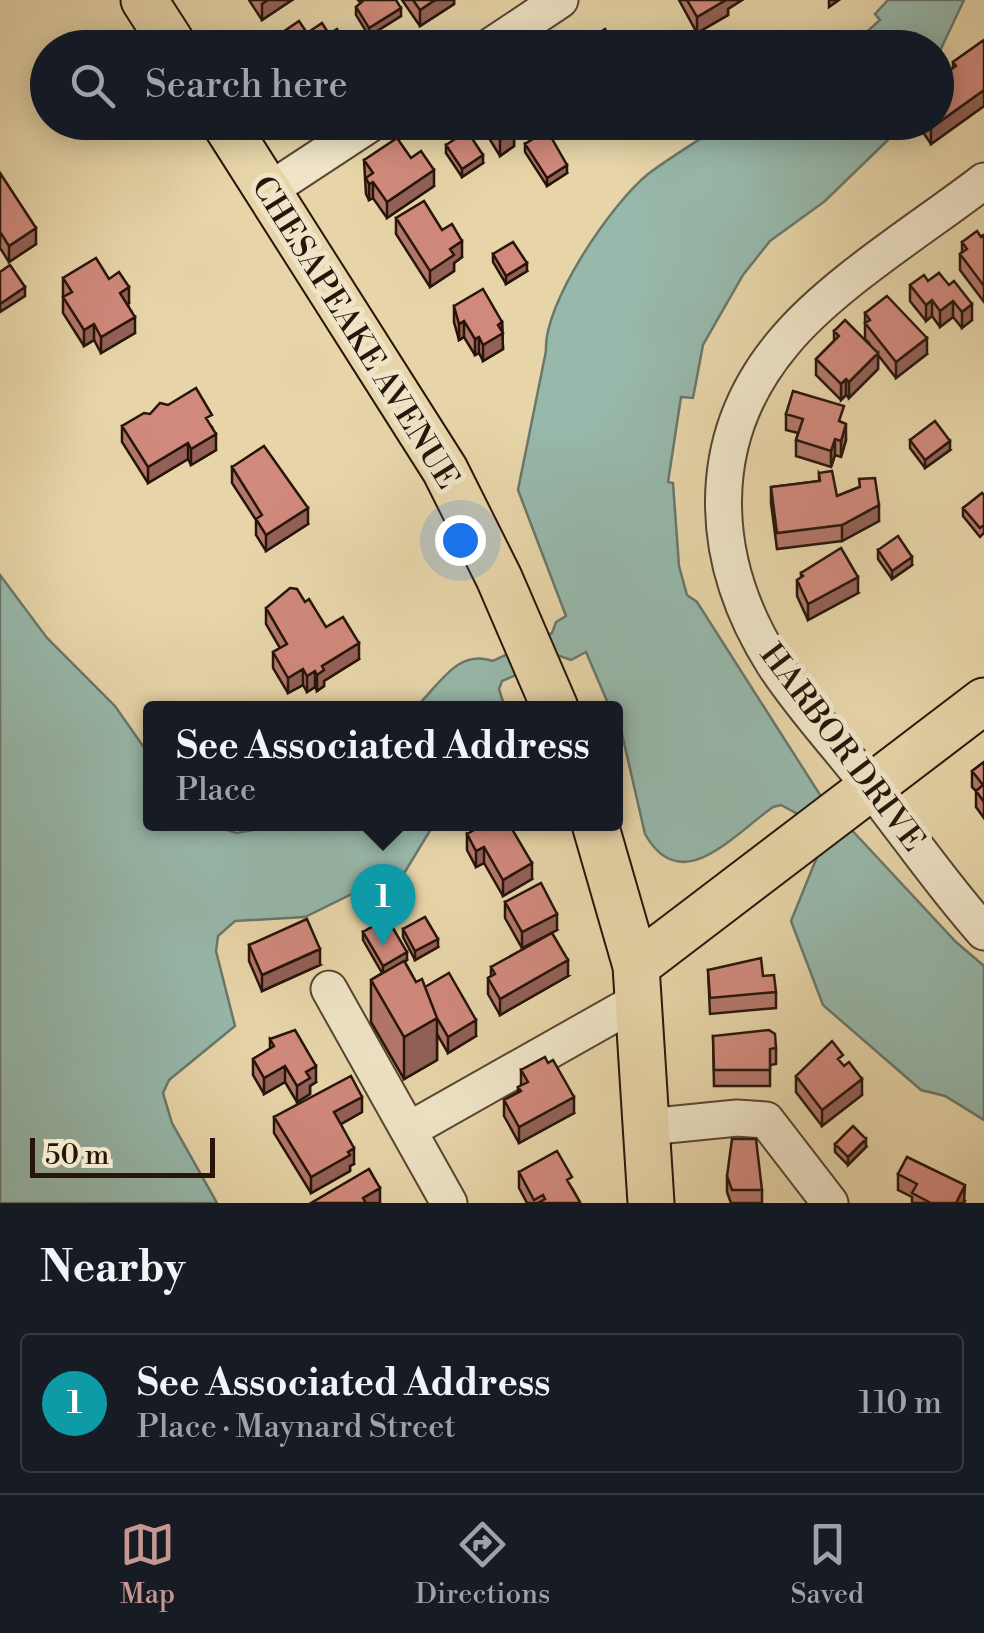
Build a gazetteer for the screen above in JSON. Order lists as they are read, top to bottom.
{
  "streets": {
    "main road": ["CHESAPEAKE AVENUE"],
    "street": ["HARBOR DRIVE"]
  },
  "scale_bar": "50 m",
  "page": {
    "search": "Search here",
    "popup": ["See Associated Address", "Place"],
    "pins": "1",
    "scale": "50 m",
    "heading": "Nearby",
    "list": [
      {
        "mark": "1",
        "name": "See Associated Address",
        "note": "Place · Maynard Street",
        "value": "110 m"
      }
    ],
    "nav": ["Map", "Directions", "Saved"]
  }
}
